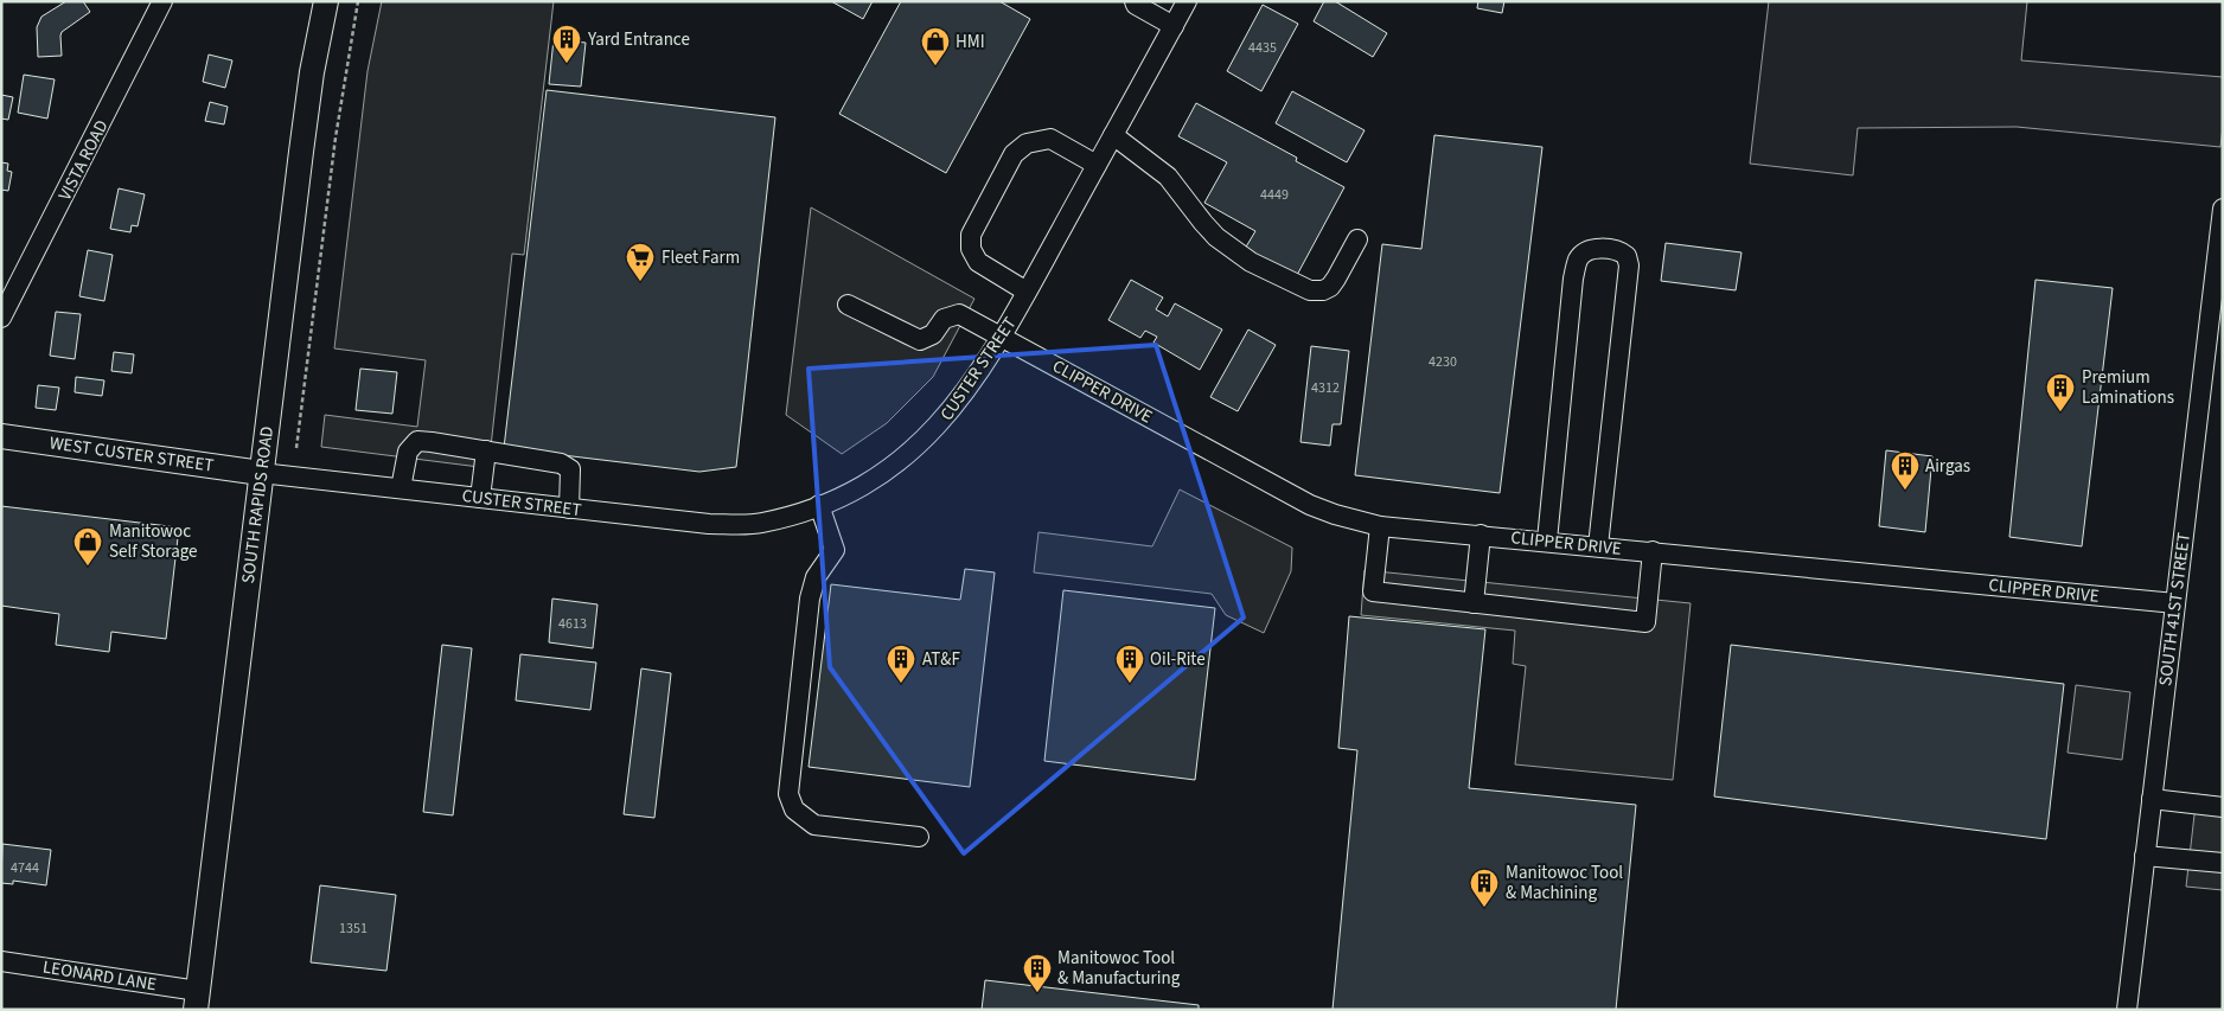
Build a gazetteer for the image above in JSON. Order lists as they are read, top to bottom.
{
  "streets": {
    "main road": ["WEST CUSTER STREET", "SOUTH RAPIDS ROAD"],
    "street": [
      "VISTA ROAD",
      "CUSTER STREET",
      "CLIPPER DRIVE",
      "SOUTH 41ST STREET",
      "LEONARD LANE"
    ]
  },
  "crossings": [
    ["CUSTER STREET", "CLIPPER DRIVE"],
    ["CUSTER STREET", "WEST CUSTER STREET"],
    ["CUSTER STREET", "SOUTH RAPIDS ROAD"],
    ["CLIPPER DRIVE", "SOUTH 41ST STREET"],
    ["WEST CUSTER STREET", "SOUTH RAPIDS ROAD"],
    ["SOUTH RAPIDS ROAD", "LEONARD LANE"]
  ],
  "places": {
    "building": [
      "Yard Entrance",
      "Premium Laminations",
      "Airgas",
      "AT&F",
      "Oil-Rite",
      "Manitowoc Tool & Machining",
      "Manitowoc Tool & Manufacturing"
    ],
    "shop": ["HMI", "Manitowoc Self Storage"],
    "supermarket": ["Fleet Farm"]
  },
  "house_numbers": [
    "4435",
    "4449",
    "4230",
    "4312",
    "4613",
    "4744",
    "1351"
  ]
}
